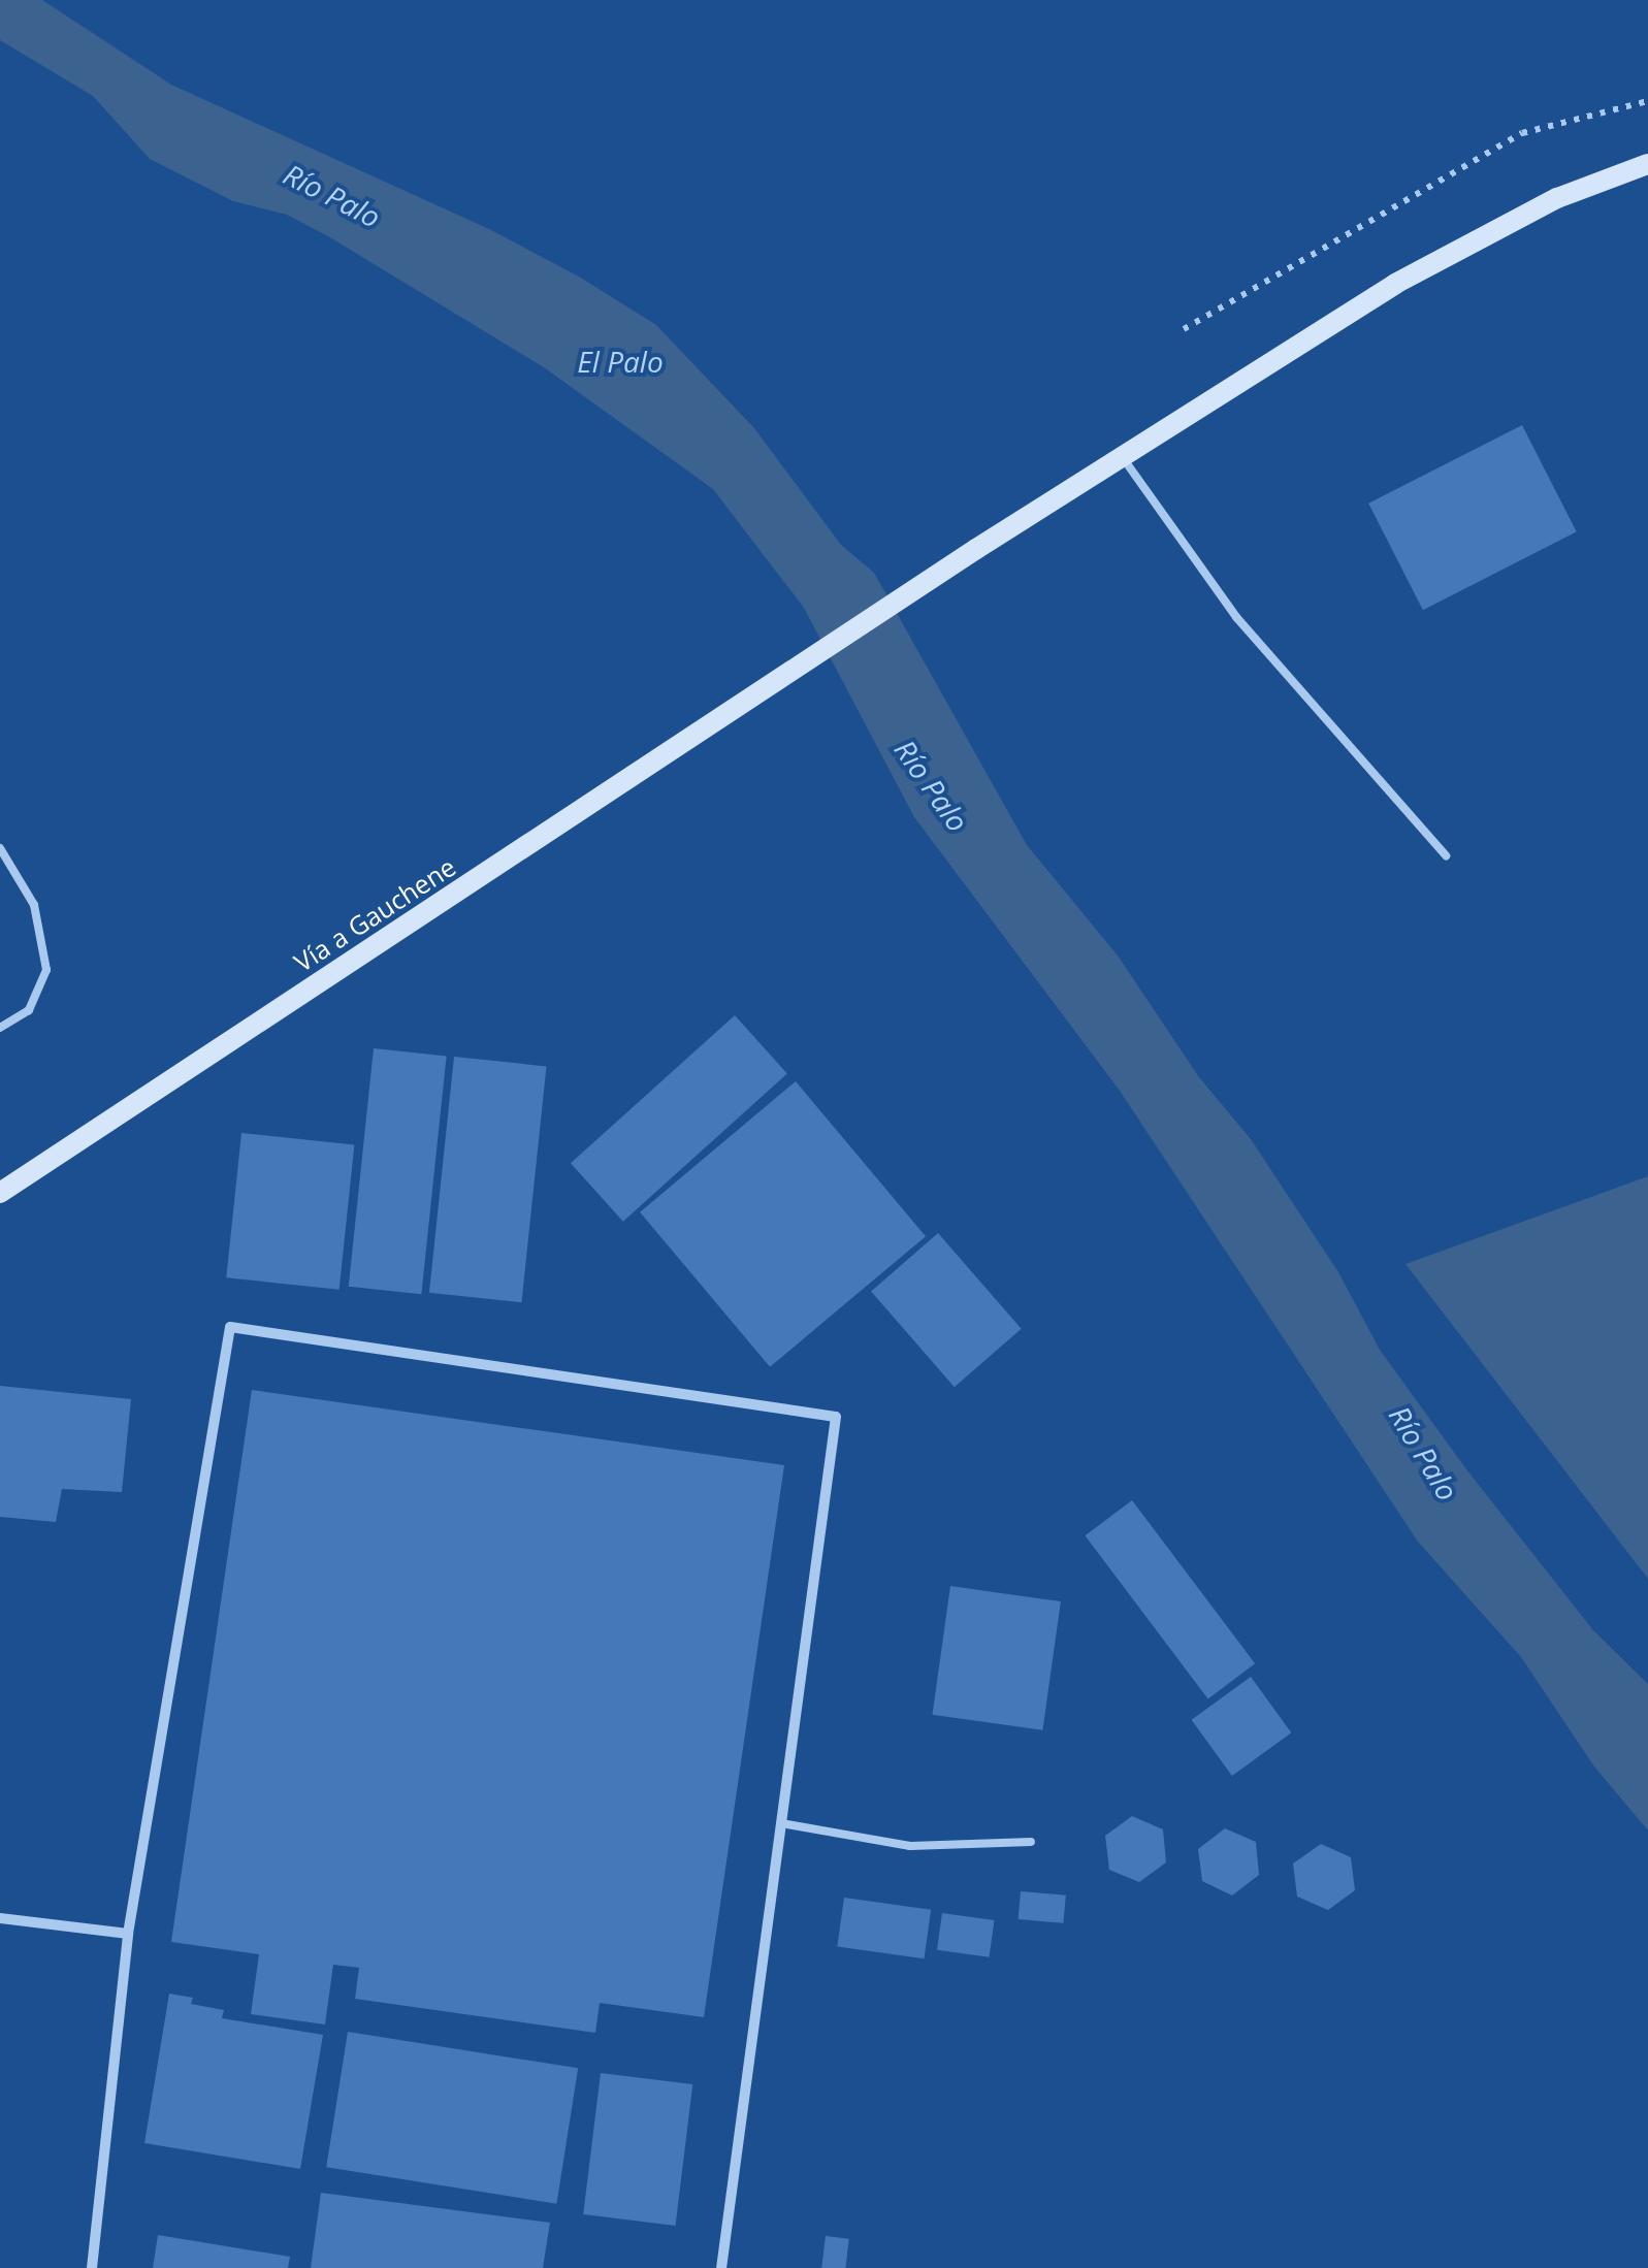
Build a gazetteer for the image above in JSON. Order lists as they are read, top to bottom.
{
  "streets": {
    "street": ["Vía a Gauchene"]
  },
  "water": ["Río Palo", "El Palo"]
}
